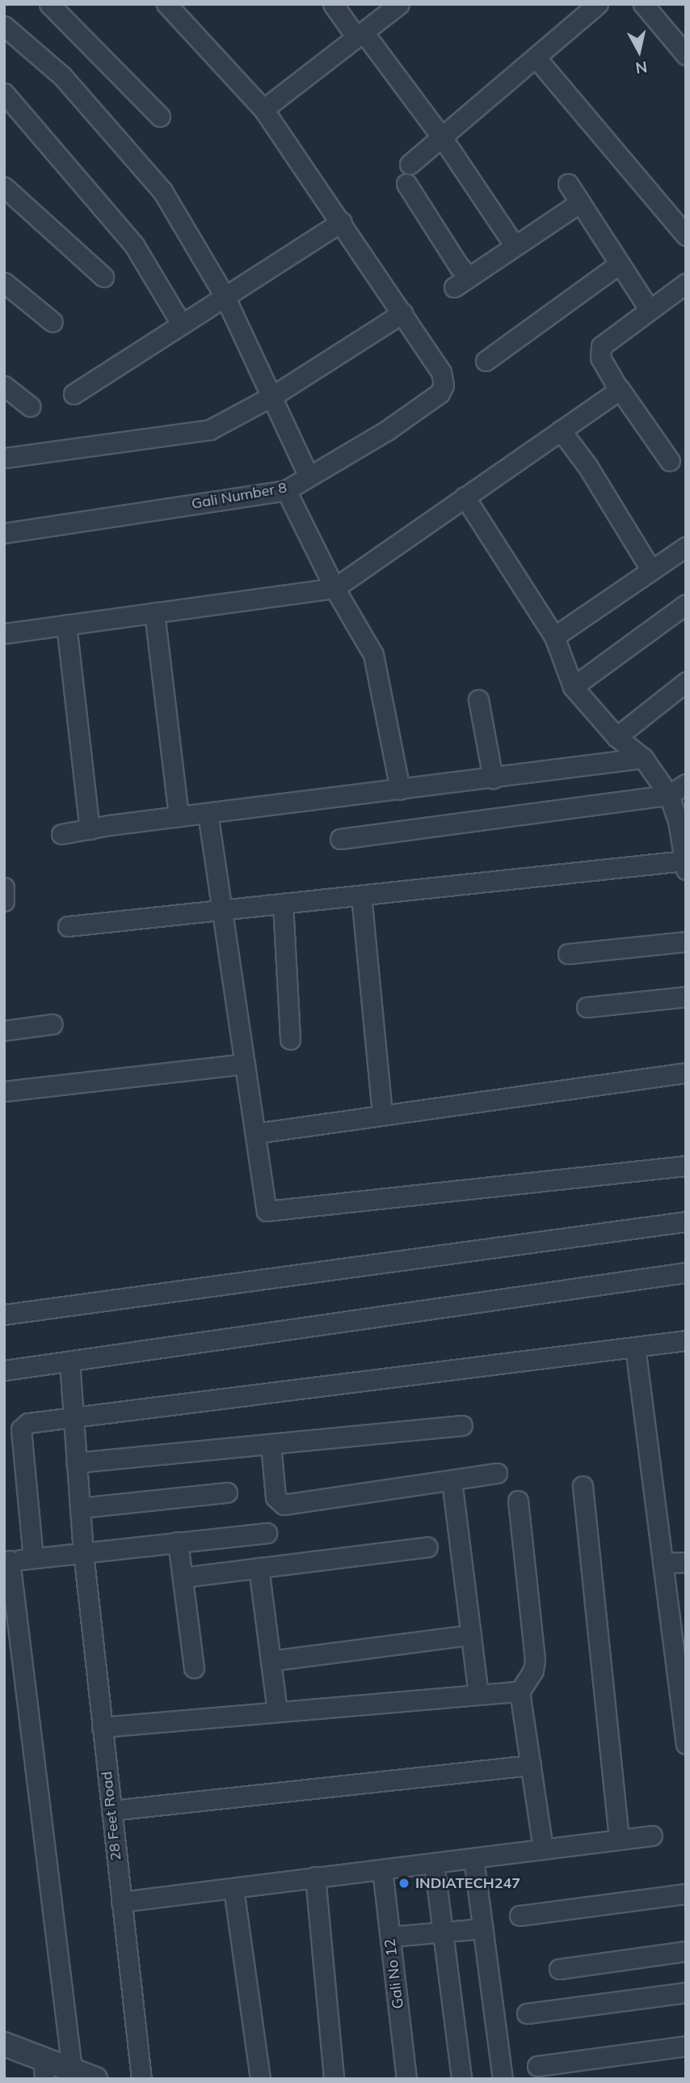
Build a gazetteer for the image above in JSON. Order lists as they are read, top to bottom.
{
  "streets": {
    "street": ["Gali Number 8", "28 Feet Road", "Gali No 12"]
  },
  "places": ["INDIATECH247"],
  "north": "bottom"
}
